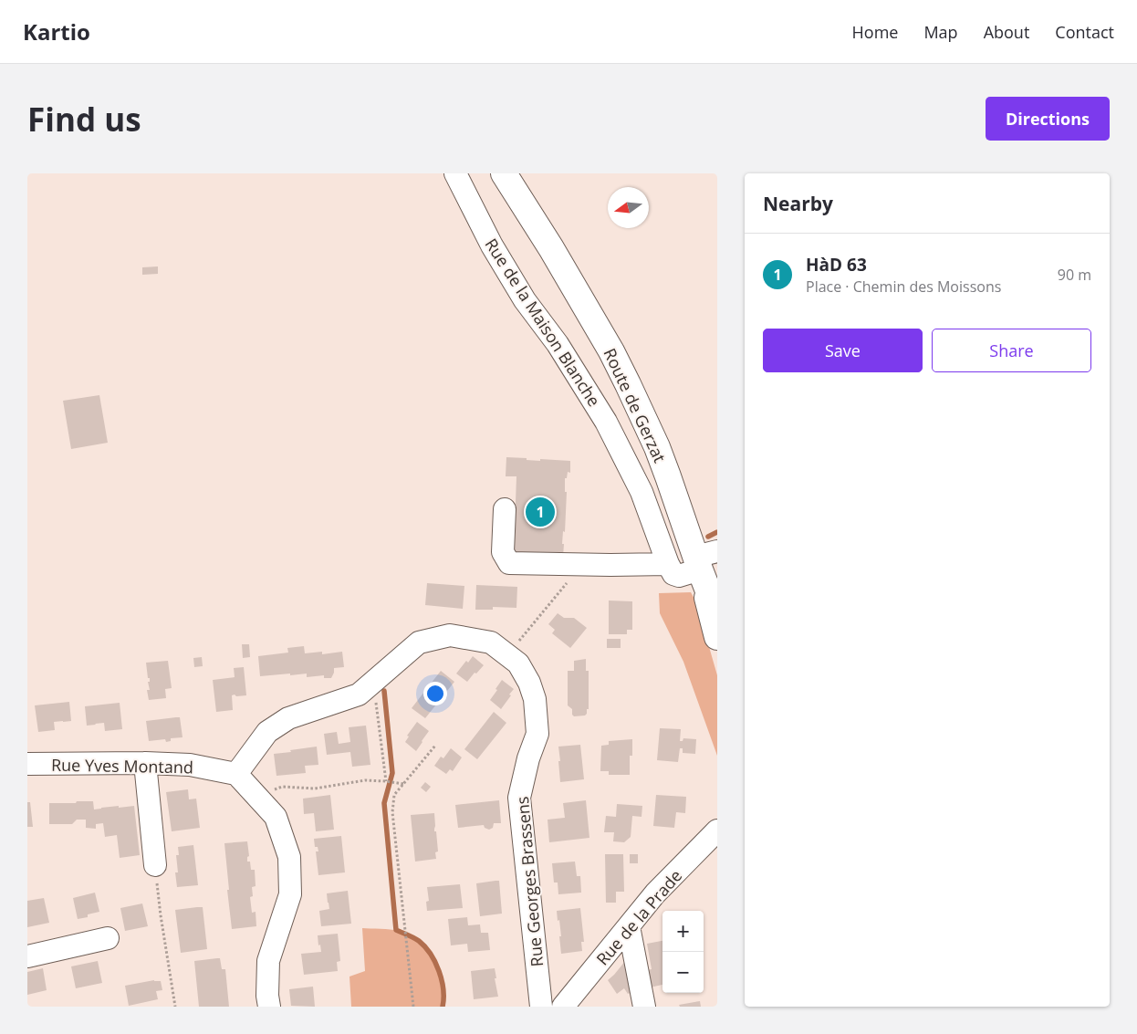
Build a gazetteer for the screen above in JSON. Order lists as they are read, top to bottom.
{
  "streets": {
    "main road": ["Route de Gerzat"],
    "street": [
      "Rue de la Maison Blanche",
      "Rue Yves Montand",
      "Rue Georges Brassens",
      "Rue de la Prade"
    ]
  },
  "crossings": [
    ["Rue Yves Montand", "Rue Georges Brassens"]
  ],
  "north": "left",
  "page": {
    "header": "Kartio",
    "nav": [
      "Home",
      "Map",
      "About",
      "Contact"
    ],
    "buttons": [
      "Directions",
      ["Save", "Share"]
    ],
    "title": "Find us",
    "heading": "Nearby",
    "list": [
      {
        "mark": "1",
        "name": "HàD 63",
        "note": "Place · Chemin des Moissons",
        "value": "90 m"
      }
    ],
    "pins": "1",
    "map_buttons": ["+", "−"]
  }
}
